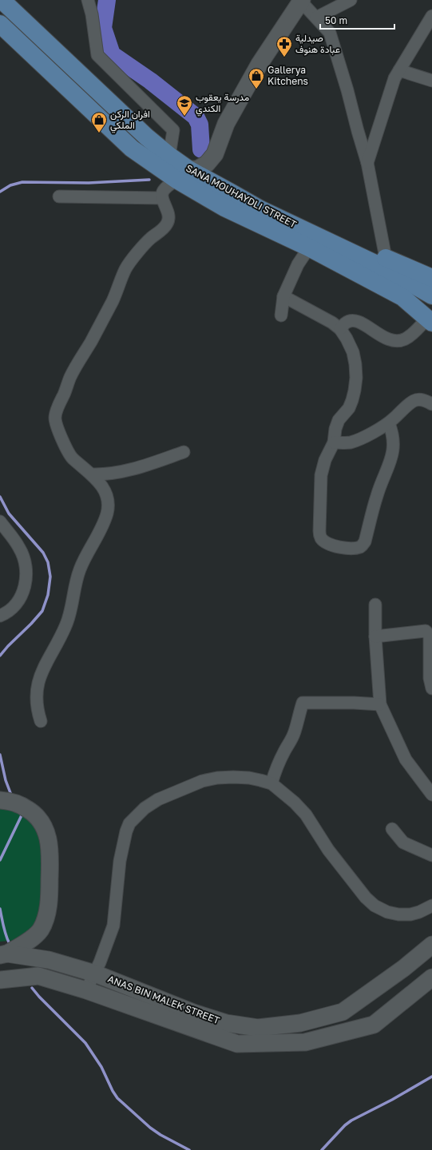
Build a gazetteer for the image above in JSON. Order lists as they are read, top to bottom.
{
  "streets": {
    "main road": ["SANA MOUHAYDLI STREET", "ANAS BIN MALEK STREET"]
  },
  "places": {
    "pharmacy": ["صيدلية عبادة هنوف"],
    "shop": ["Gallerya Kitchens", "افران الركن الملكي"],
    "school or university": ["مدرسة يعقوب الكندي"]
  },
  "scale_bar": "50 m"
}
